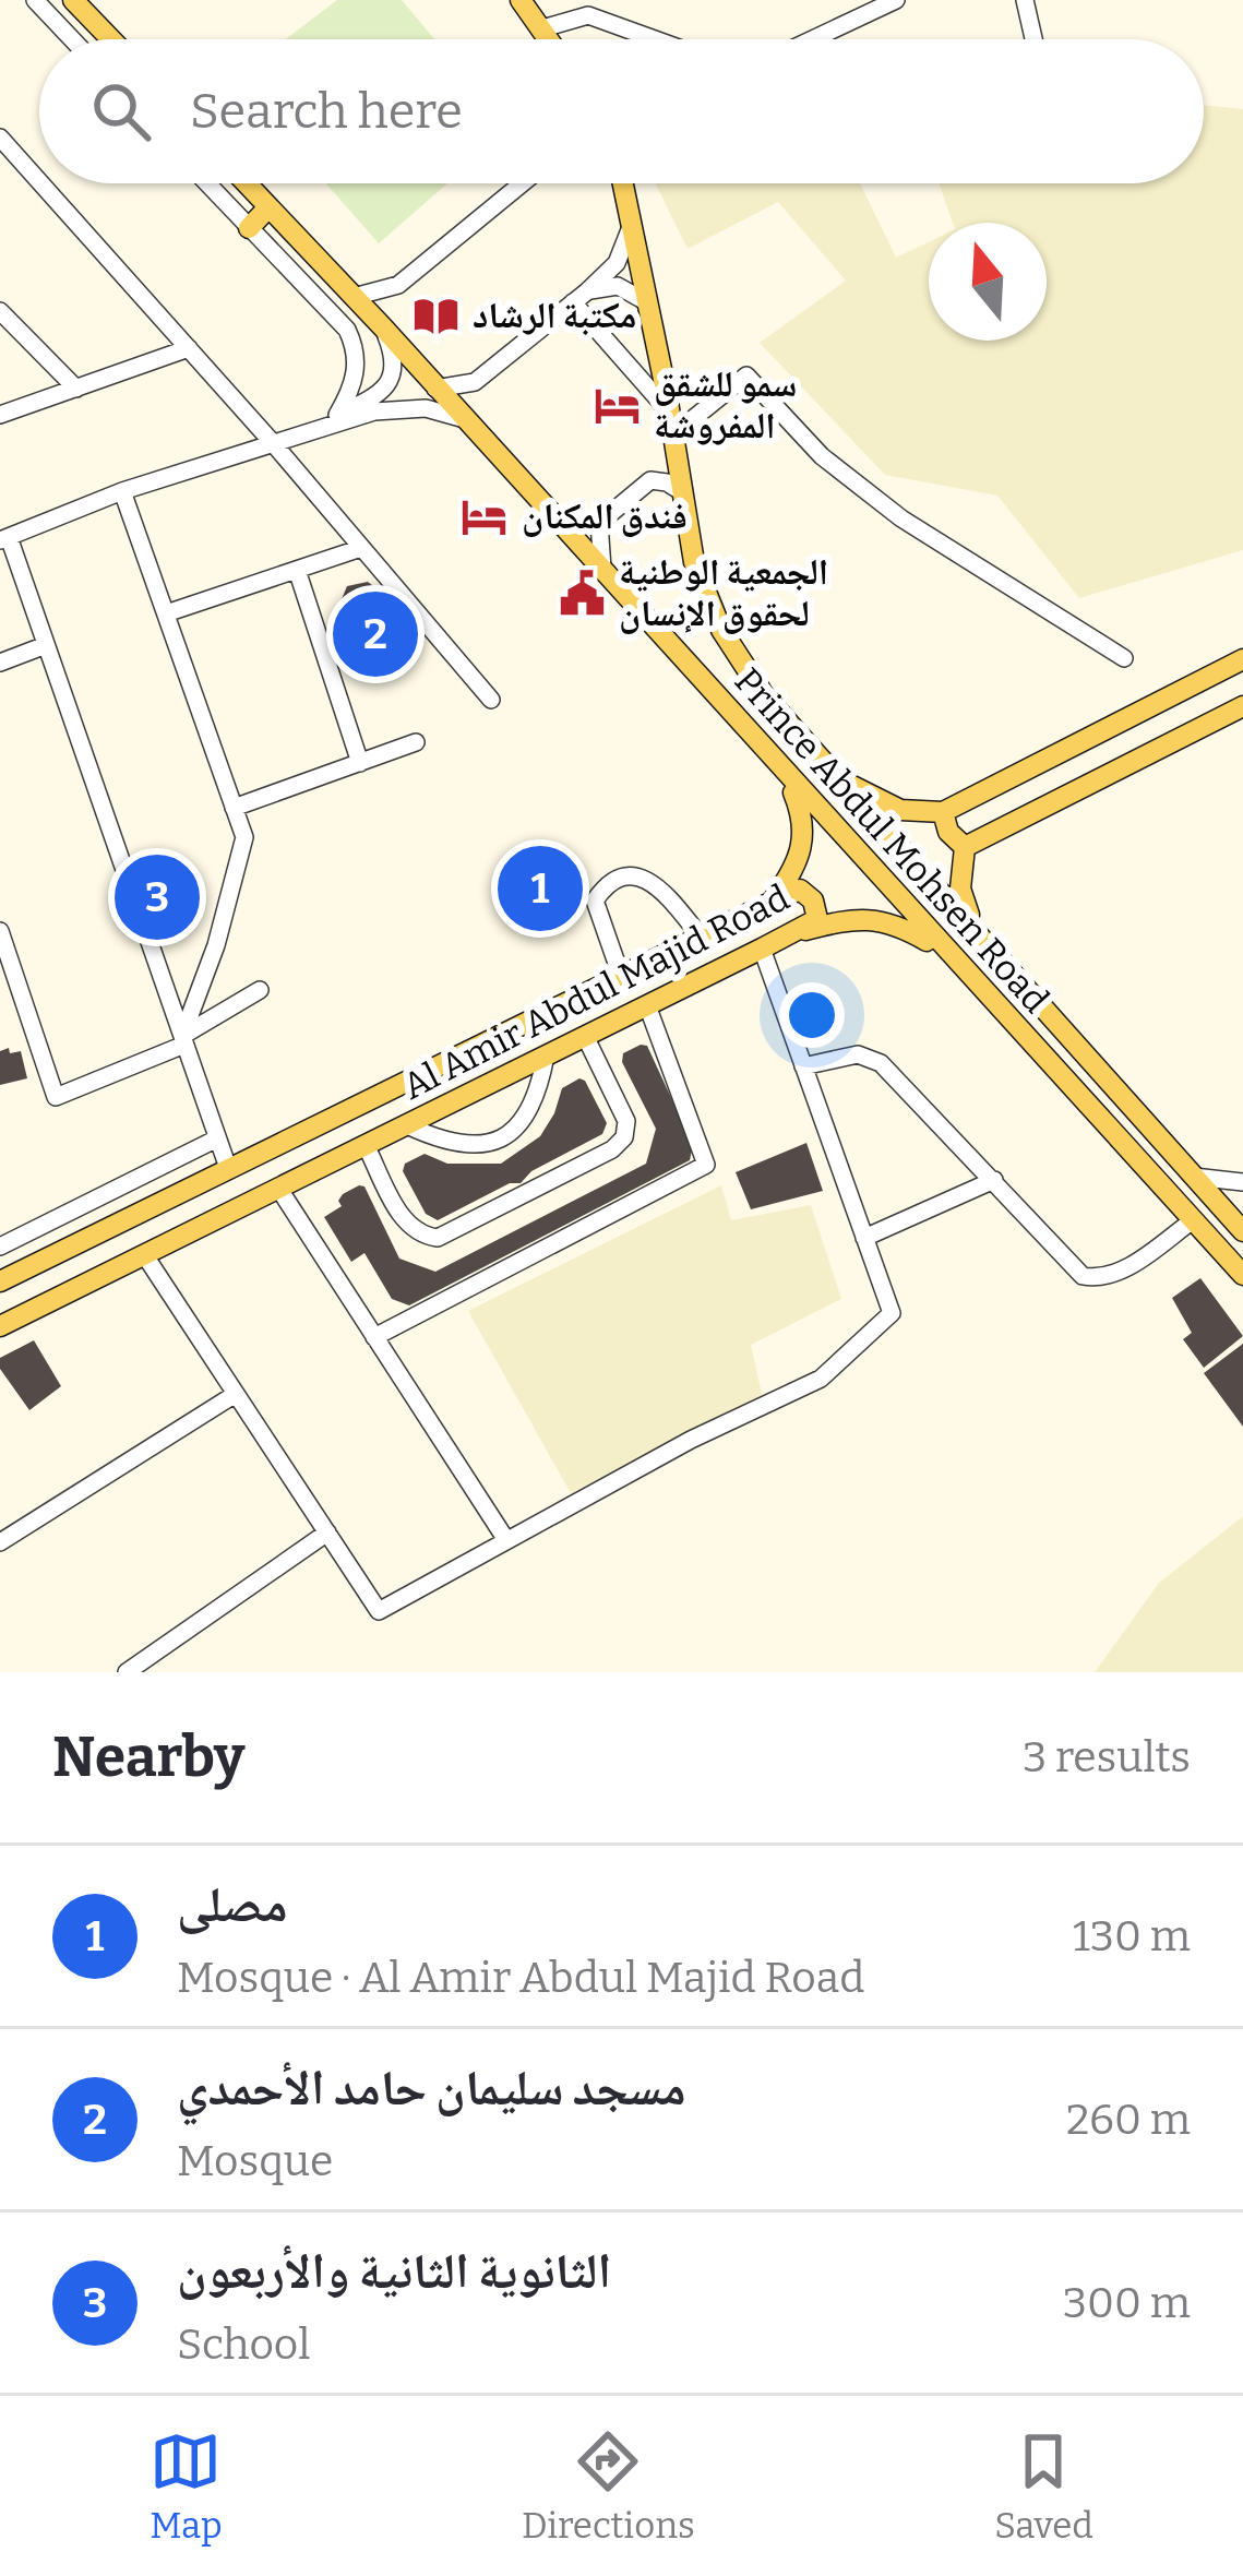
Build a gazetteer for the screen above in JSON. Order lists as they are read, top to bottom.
{
  "streets": {
    "main road": ["Prince Abdul Mohsen Road", "Al Amir Abdul Majid Road"]
  },
  "places": {
    "library": ["مكتبة الرشاد"],
    "hotel": ["سمو للشقق المفروشة", "فندق المكنان"],
    "public building": ["الجمعية الوطنية لحقوق الإنسان"]
  },
  "north": "top",
  "page": {
    "search": "Search here",
    "pins": ["2", "1", "3"],
    "heading": ["Nearby", "3 results"],
    "list": [
      {
        "mark": "1",
        "name": "مصلى",
        "note": "Mosque · Al Amir Abdul Majid Road",
        "value": "130 m"
      },
      {
        "mark": "2",
        "name": "مسجد سليمان حامد الأحمدي",
        "note": "Mosque",
        "value": "260 m"
      },
      {
        "mark": "3",
        "name": "الثانوية الثانية والأربعون",
        "note": "School",
        "value": "300 m"
      }
    ],
    "nav": ["Map", "Directions", "Saved"]
  }
}
